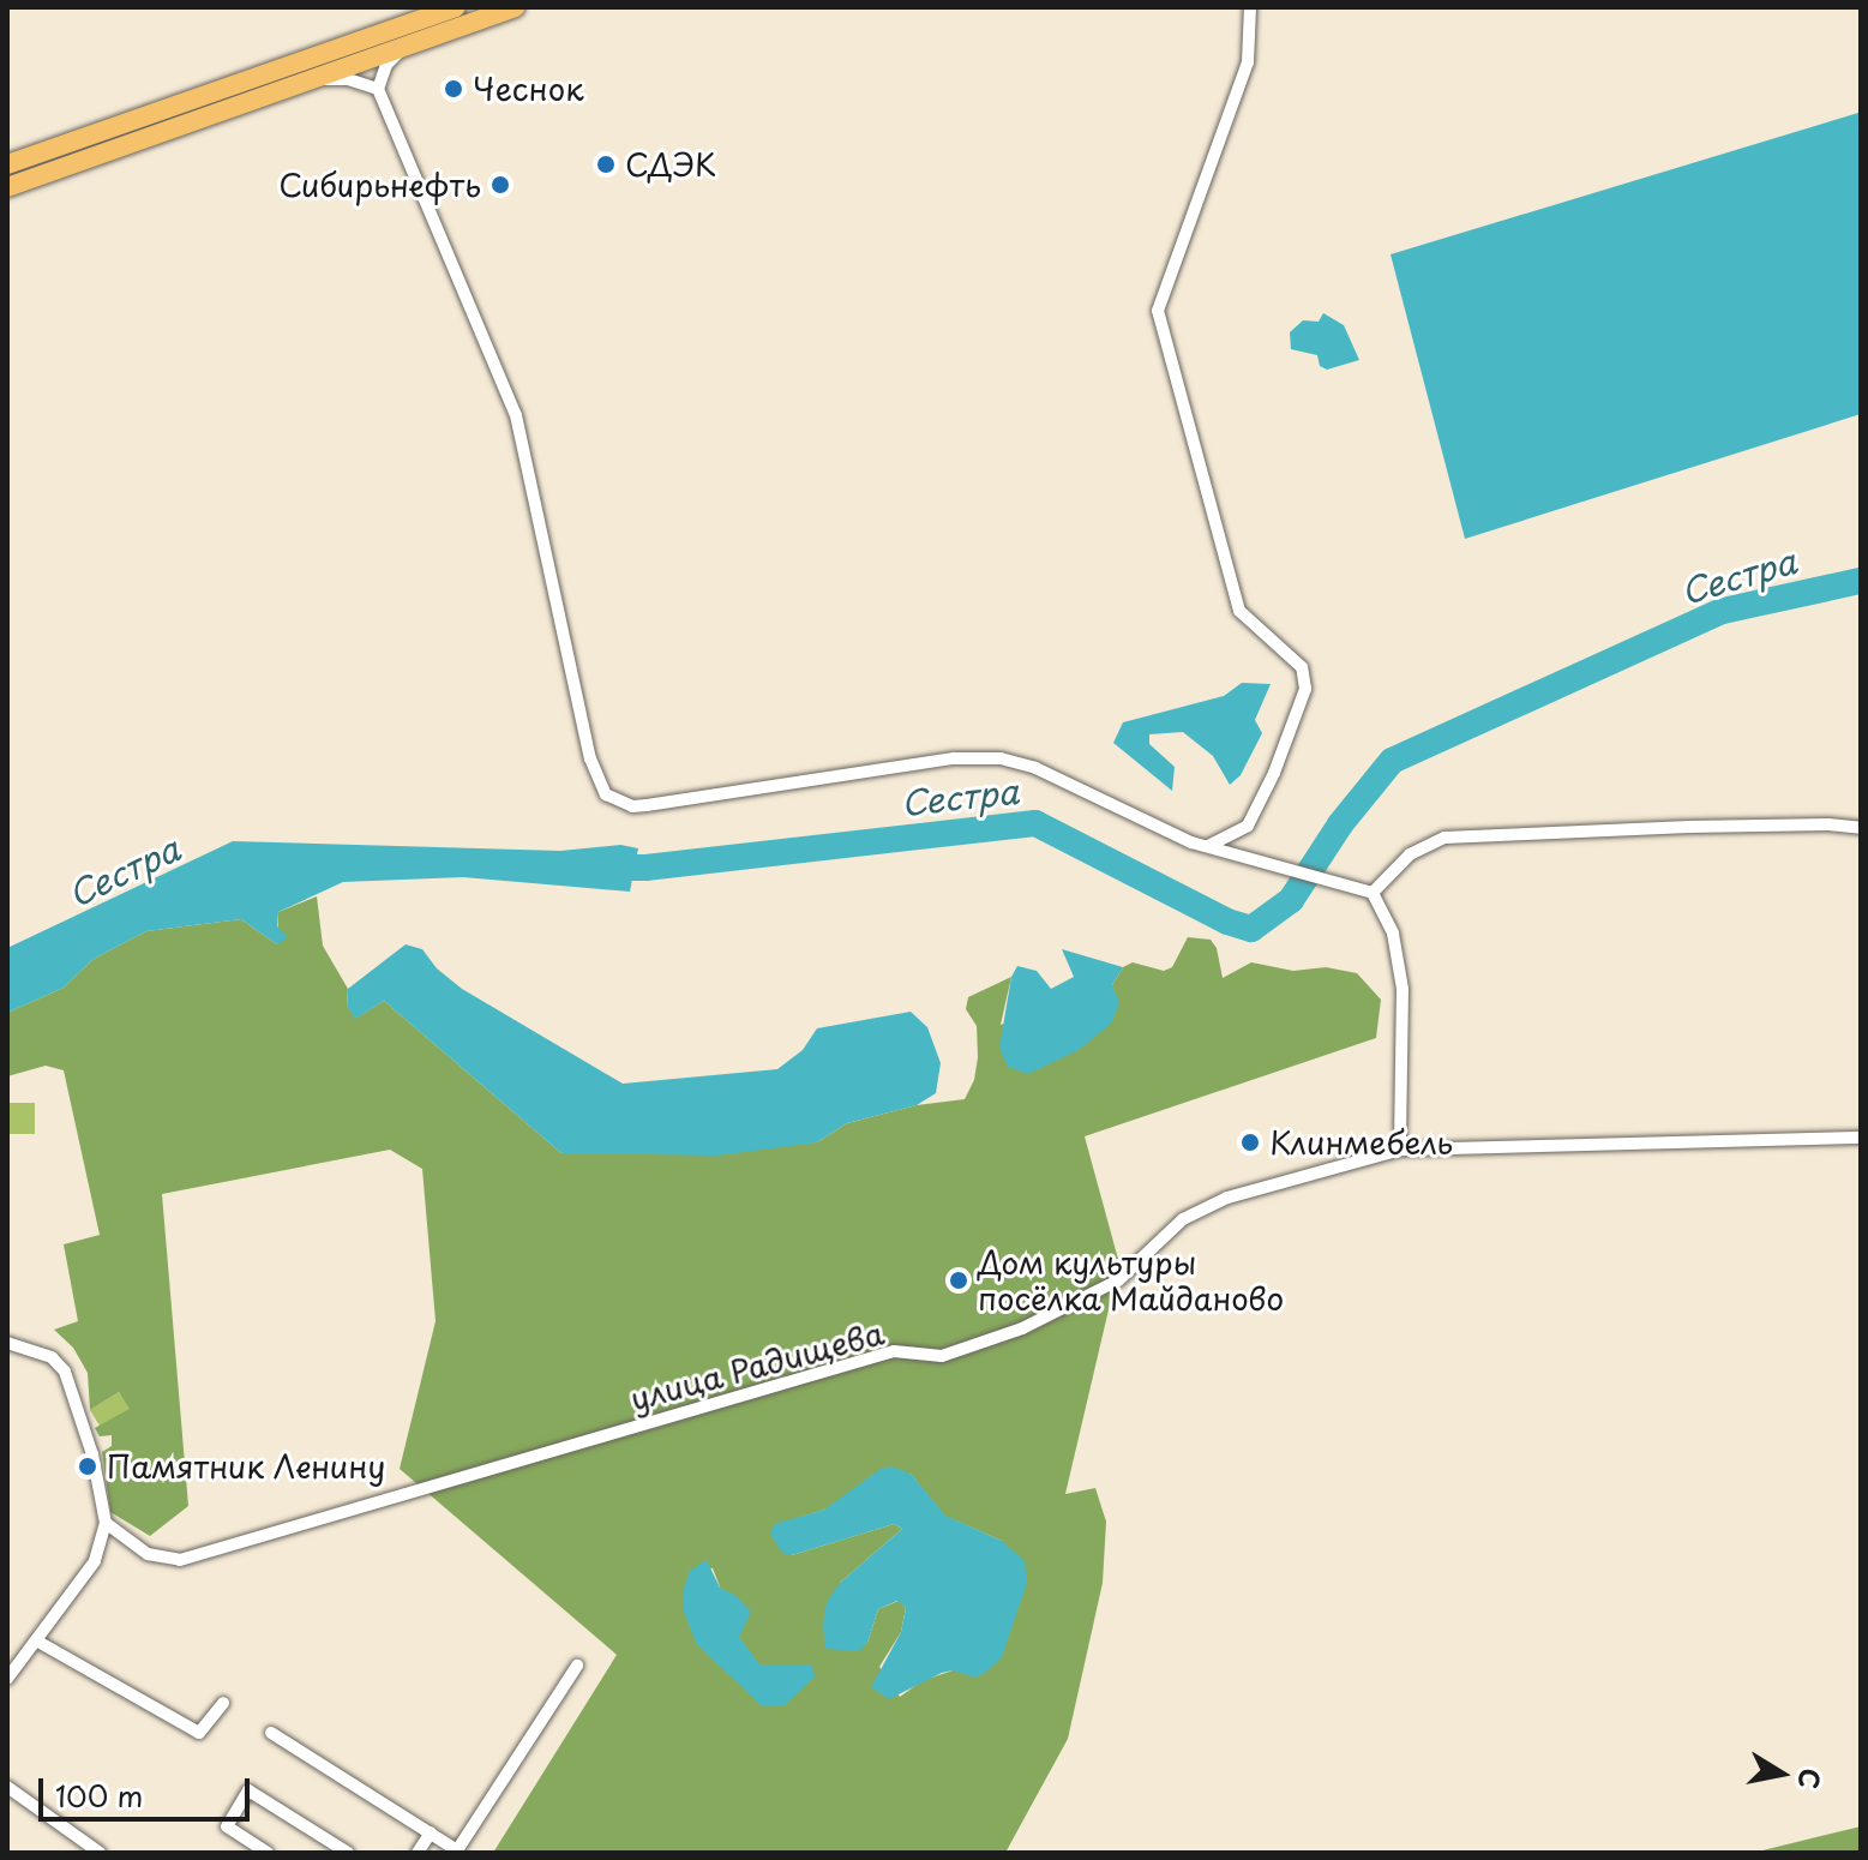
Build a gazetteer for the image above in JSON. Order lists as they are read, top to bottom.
{
  "streets": {
    "street": ["улица Радищева"]
  },
  "water": ["Сестра"],
  "places": [
    "Чеснок",
    "СДЭК",
    "Сибирьнефть",
    "Клинмебель",
    "Дом культуры посёлка Майданово",
    "Памятник Ленину"
  ],
  "scale_bar": "100 m",
  "north": "right"
}
